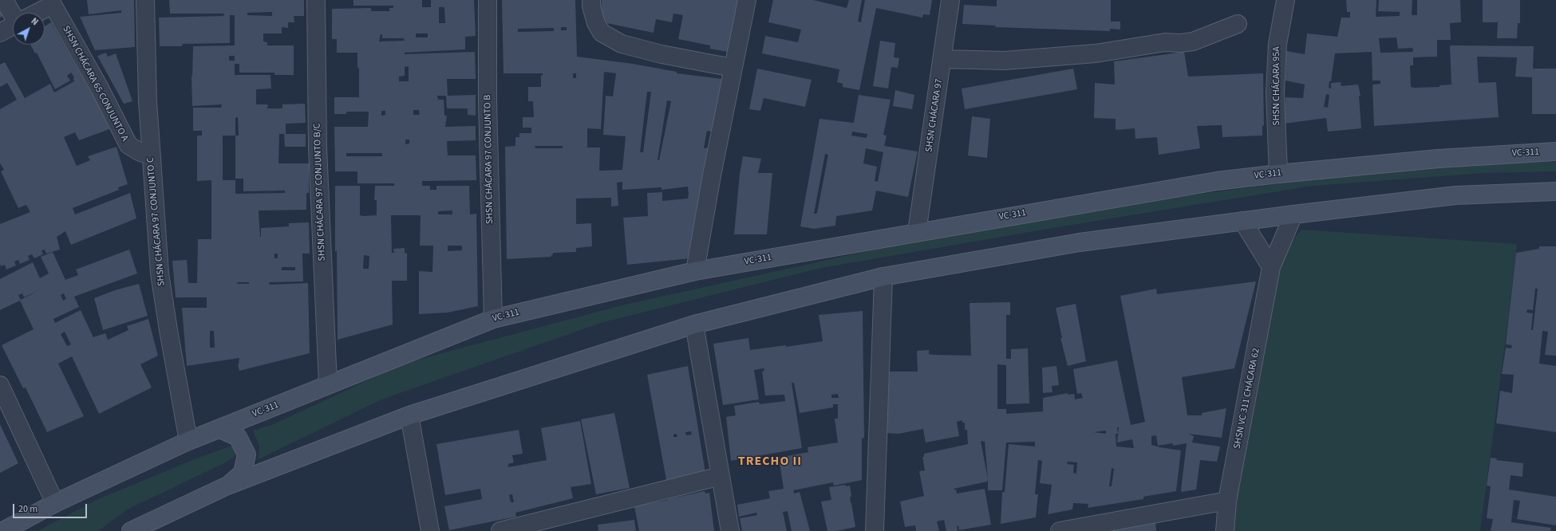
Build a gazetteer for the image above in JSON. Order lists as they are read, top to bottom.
{
  "streets": {
    "main road": ["VC-311"],
    "street": [
      "SHSN CHÁCARA 65 CONJUNTO A",
      "SHSN CHÁCARA 95A",
      "SHSN CHÁCARA 97",
      "SHSN CHÁCARA 97 CONJUNTO B",
      "SHSN CHÁCARA 97 CONJUNTO B/C",
      "SHSN CHÁCARA 97 CONJUNTO C",
      "SHSN VC 311 CHÁCARA 62"
    ]
  },
  "crossings": [
    ["SHSN CHÁCARA 65 CONJUNTO A", "SHSN CHÁCARA 97 CONJUNTO C"],
    ["SHSN CHÁCARA 95A", "VC-311"],
    ["SHSN CHÁCARA 97", "VC-311"],
    ["VC-311", "SHSN CHÁCARA 97 CONJUNTO B"],
    ["VC-311", "SHSN CHÁCARA 97 CONJUNTO B/C"],
    ["VC-311", "SHSN CHÁCARA 97 CONJUNTO C"]
  ],
  "districts": ["TRECHO II"],
  "scale_bar": "20 m",
  "north": "top right"
}
